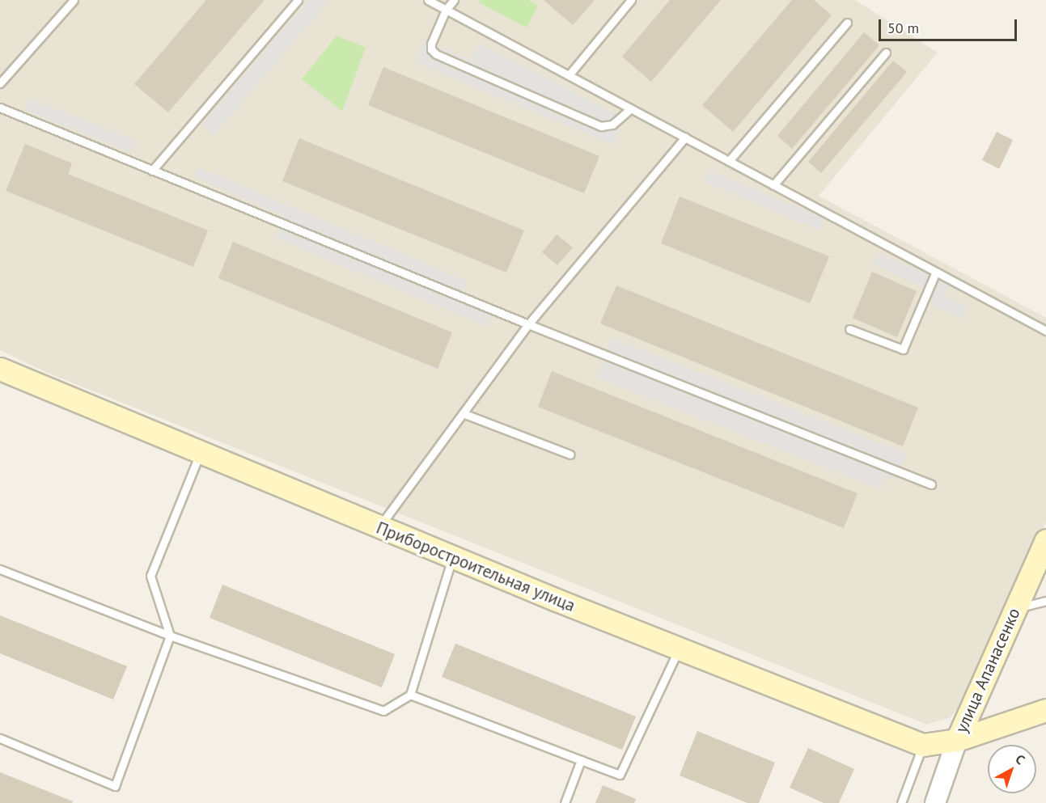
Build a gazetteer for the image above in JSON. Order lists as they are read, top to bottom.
{
  "streets": {
    "main road": ["Приборостроительная улица", "улица Апанасенко"]
  },
  "crossings": [
    ["Приборостроительная улица", "улица Апанасенко"]
  ],
  "scale_bar": "50 m",
  "north": "top right"
}
